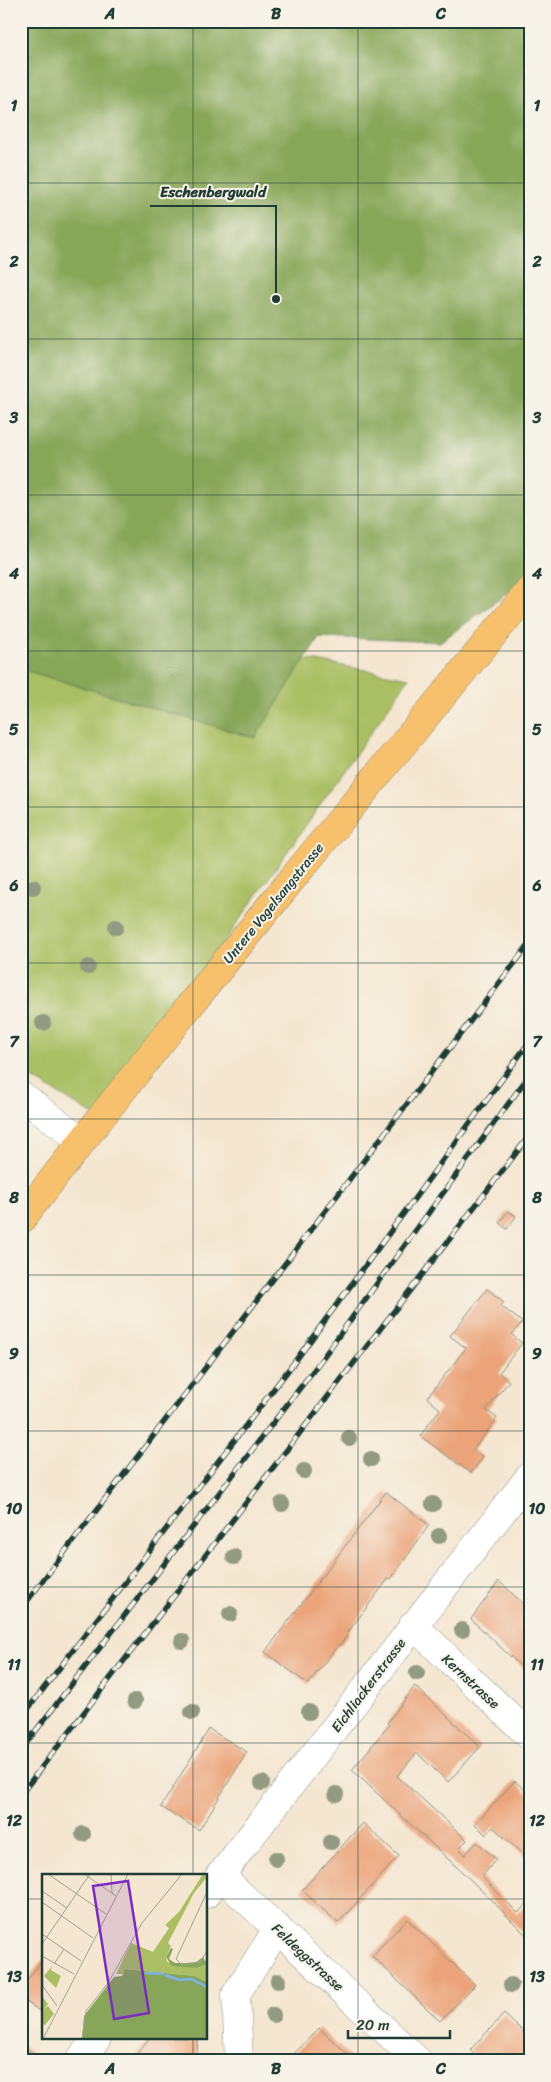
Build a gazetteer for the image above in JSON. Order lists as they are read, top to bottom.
{
  "streets": {
    "main road": ["Untere Vogelsangstrasse"],
    "street": ["Kernstrasse", "Eichliackerstrasse", "Feldeggstrasse"]
  },
  "crossings": [
    ["Kernstrasse", "Eichliackerstrasse"],
    ["Eichliackerstrasse", "Feldeggstrasse"]
  ],
  "places": ["Eschenbergwald"],
  "scale_bar": "20 m",
  "grid": {
    "columns": ["A", "B", "C"],
    "rows": [
      "1",
      "2",
      "3",
      "4",
      "5",
      "6",
      "7",
      "8",
      "9",
      "10",
      "11",
      "12",
      "13"
    ]
  }
}
